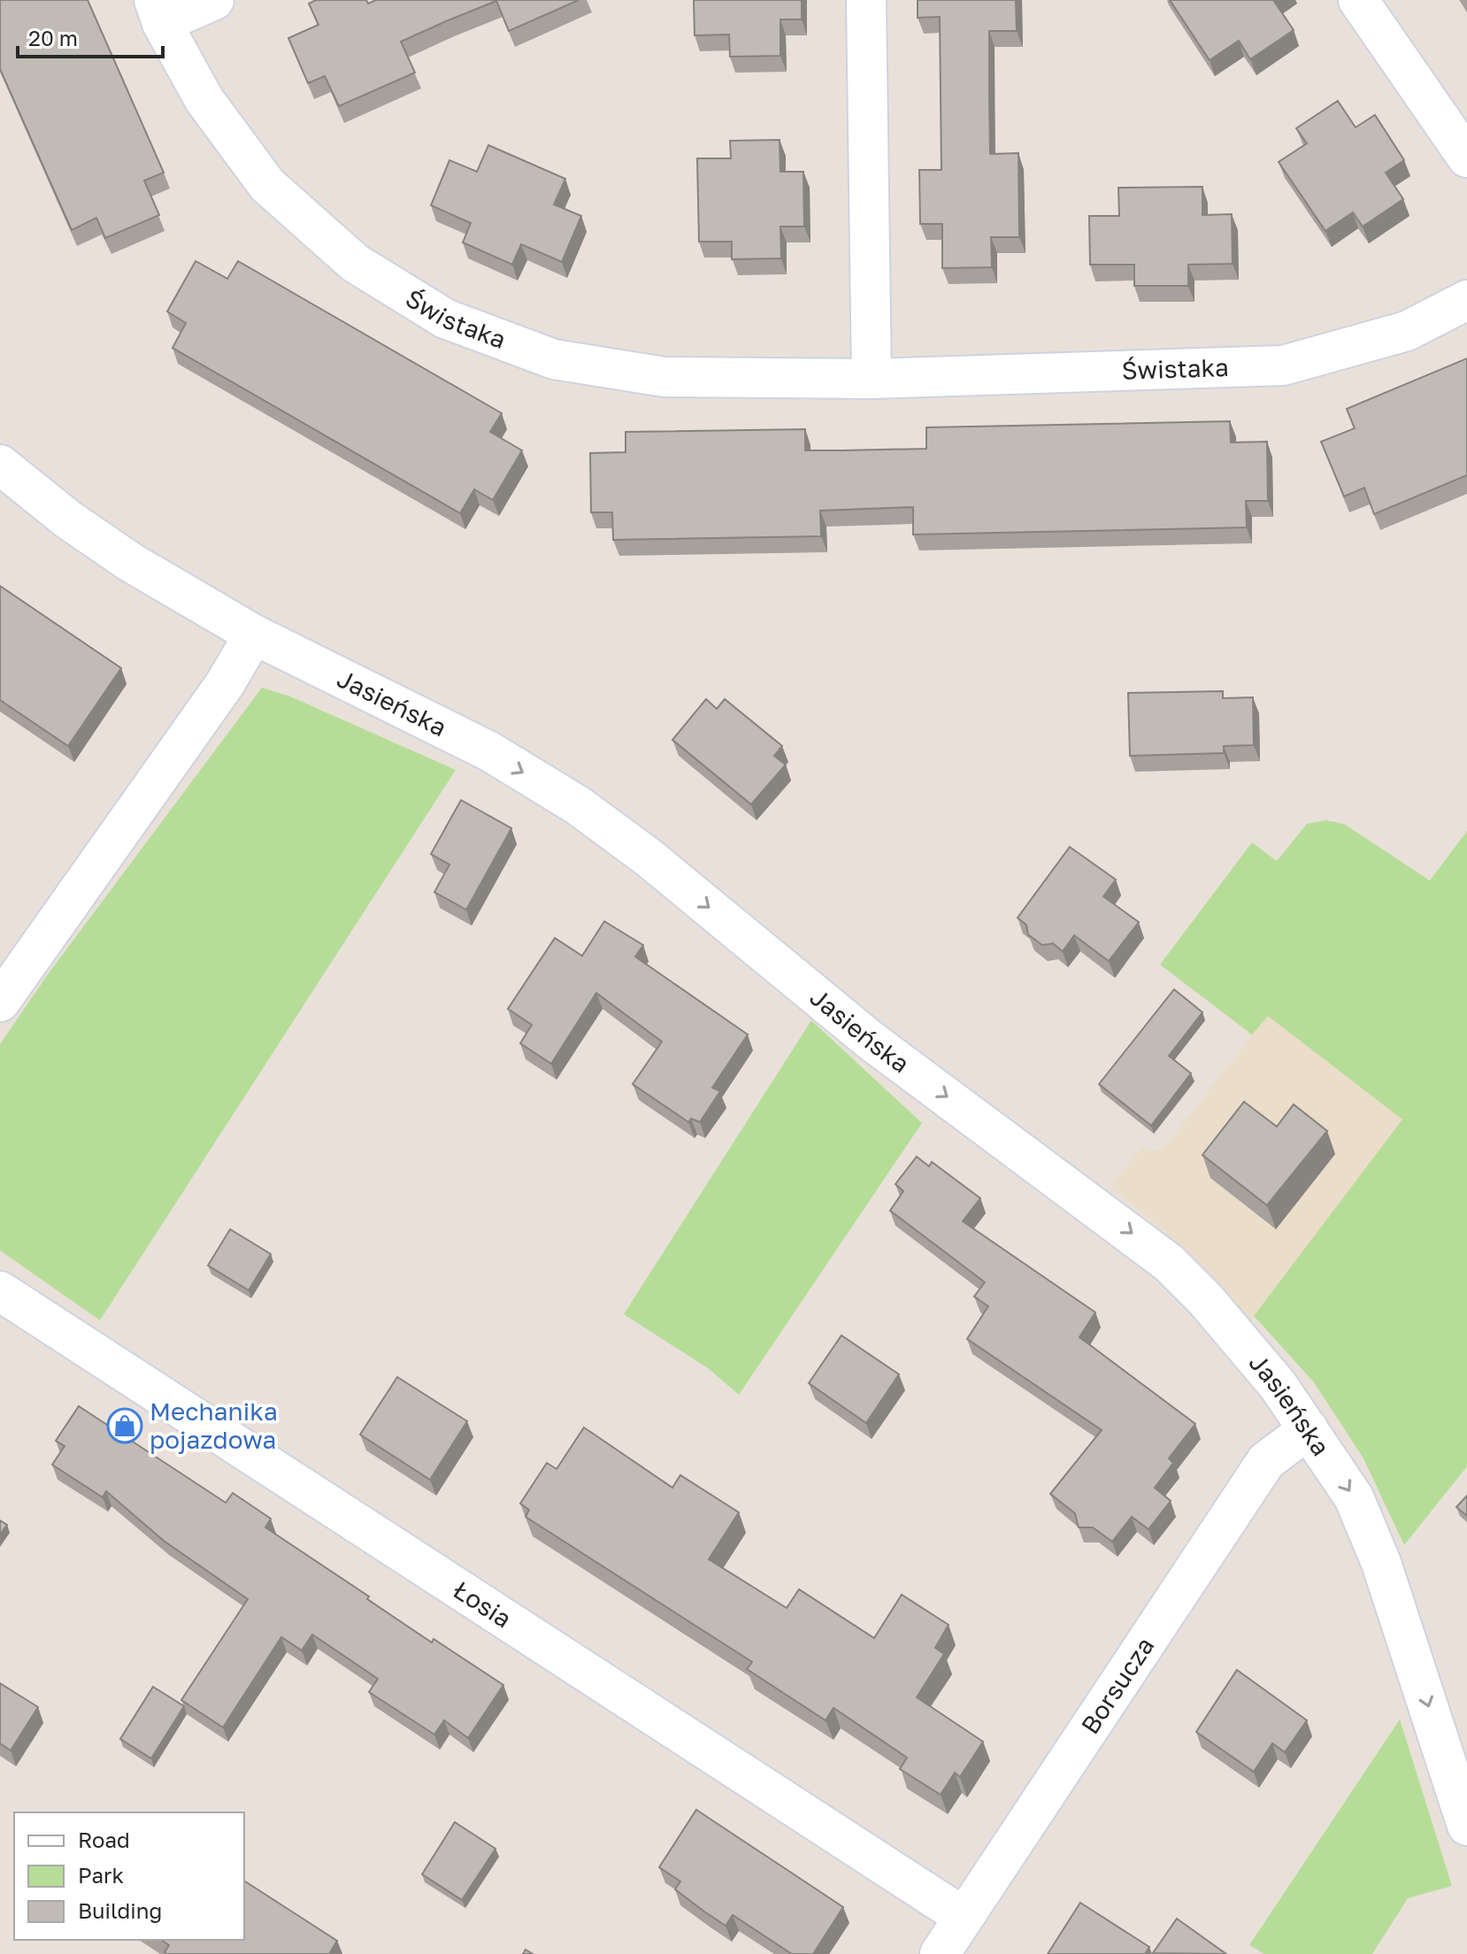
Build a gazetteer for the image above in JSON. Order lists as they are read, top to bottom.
{
  "streets": {
    "street": [
      "Świstaka",
      "Jasieńska",
      "Łosia",
      "Borsucza"
    ]
  },
  "crossings": [
    ["Jasieńska", "Borsucza"],
    ["Łosia", "Borsucza"]
  ],
  "one_way": ["Jasieńska"],
  "places": {
    "shop": ["Mechanika pojazdowa"]
  },
  "legend": ["Road", "Park", "Building"],
  "scale_bar": "20 m"
}
